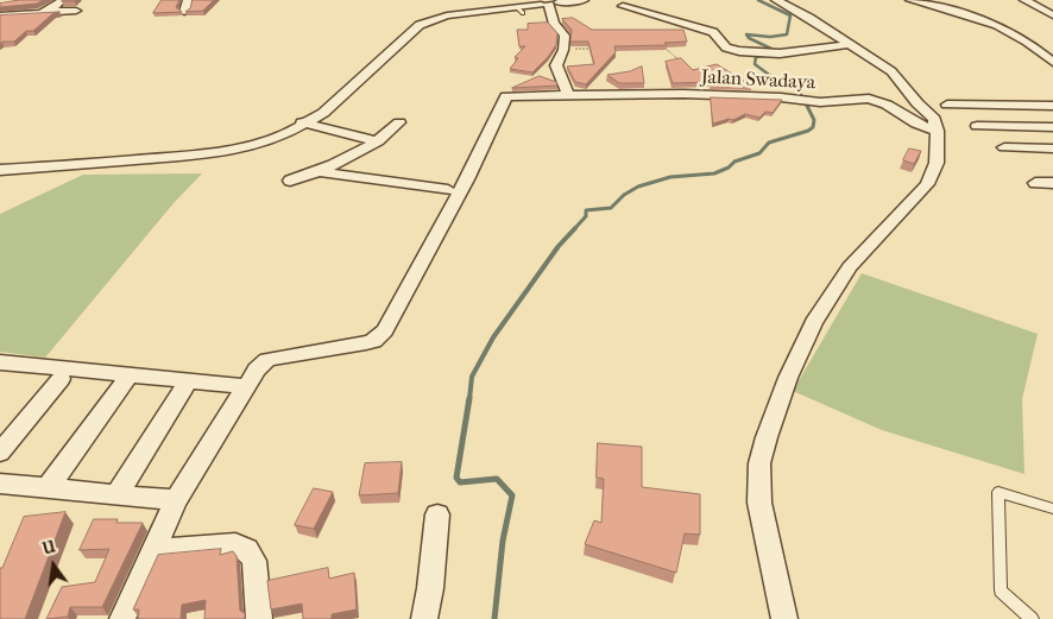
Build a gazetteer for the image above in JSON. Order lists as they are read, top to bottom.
{
  "streets": {
    "street": ["Jalan Swadaya"]
  },
  "north": "top"
}
